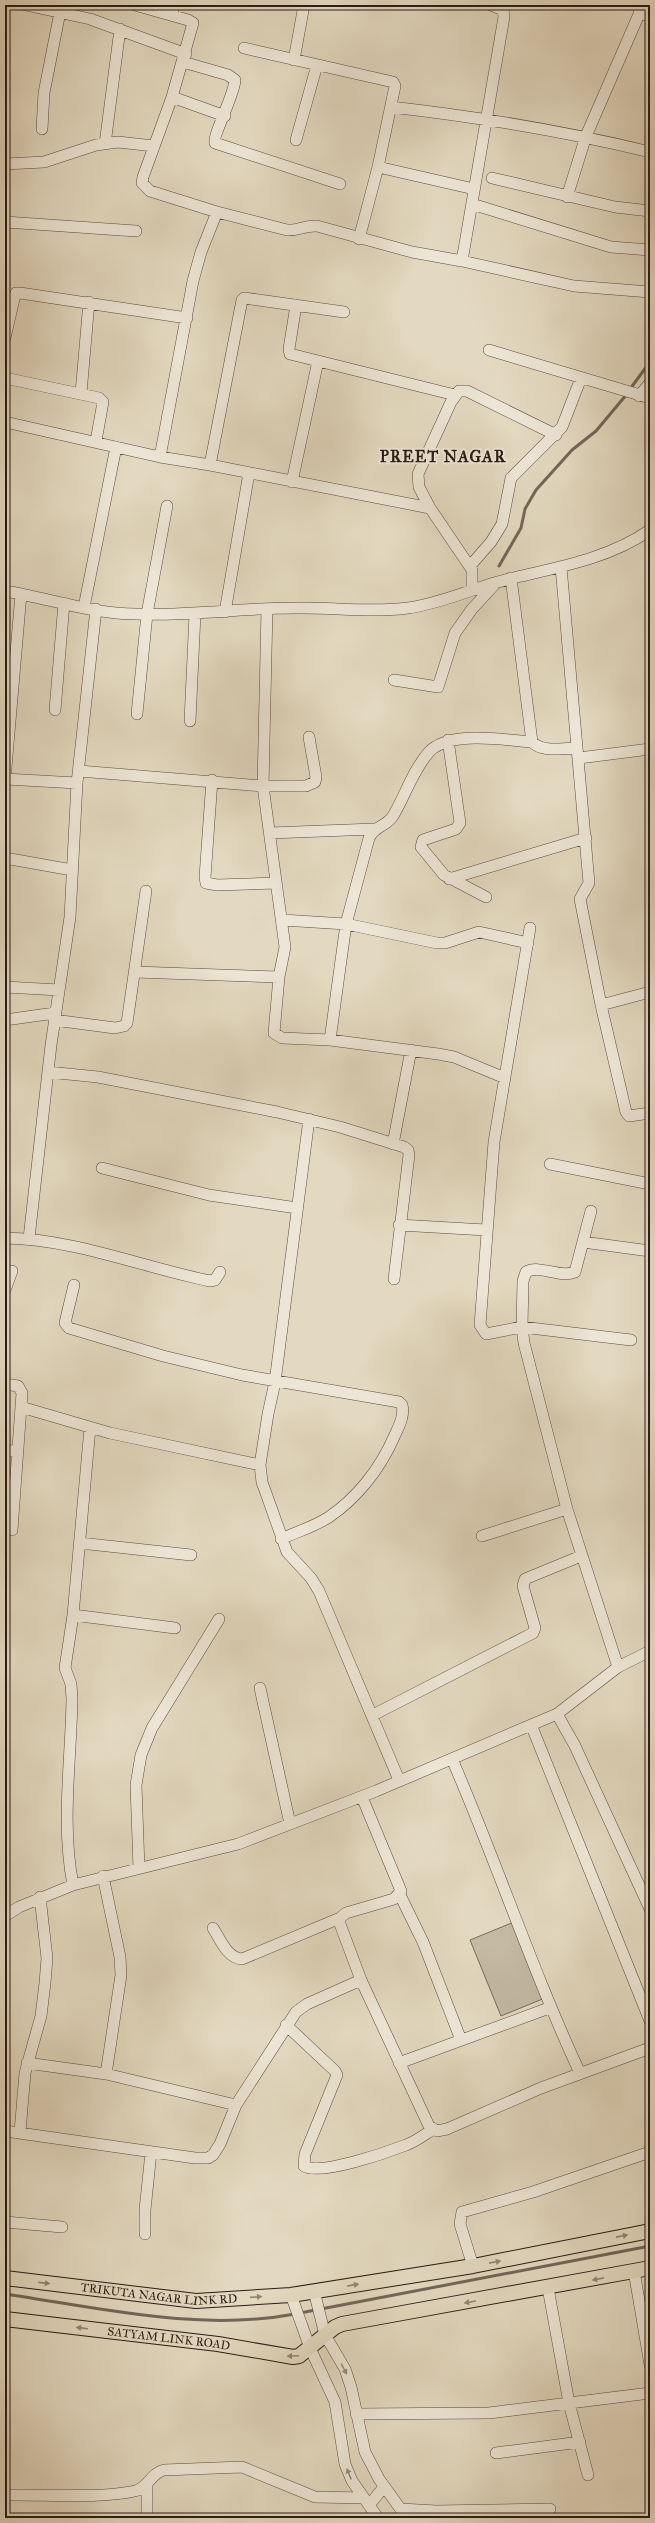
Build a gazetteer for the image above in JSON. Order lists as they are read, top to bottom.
{
  "streets": {
    "main road": ["TRIKUTA NAGAR LINK RD", "SATYAM LINK ROAD"]
  },
  "one_way": ["TRIKUTA NAGAR LINK RD", "SATYAM LINK ROAD"],
  "districts": ["PREET NAGAR"]
}
